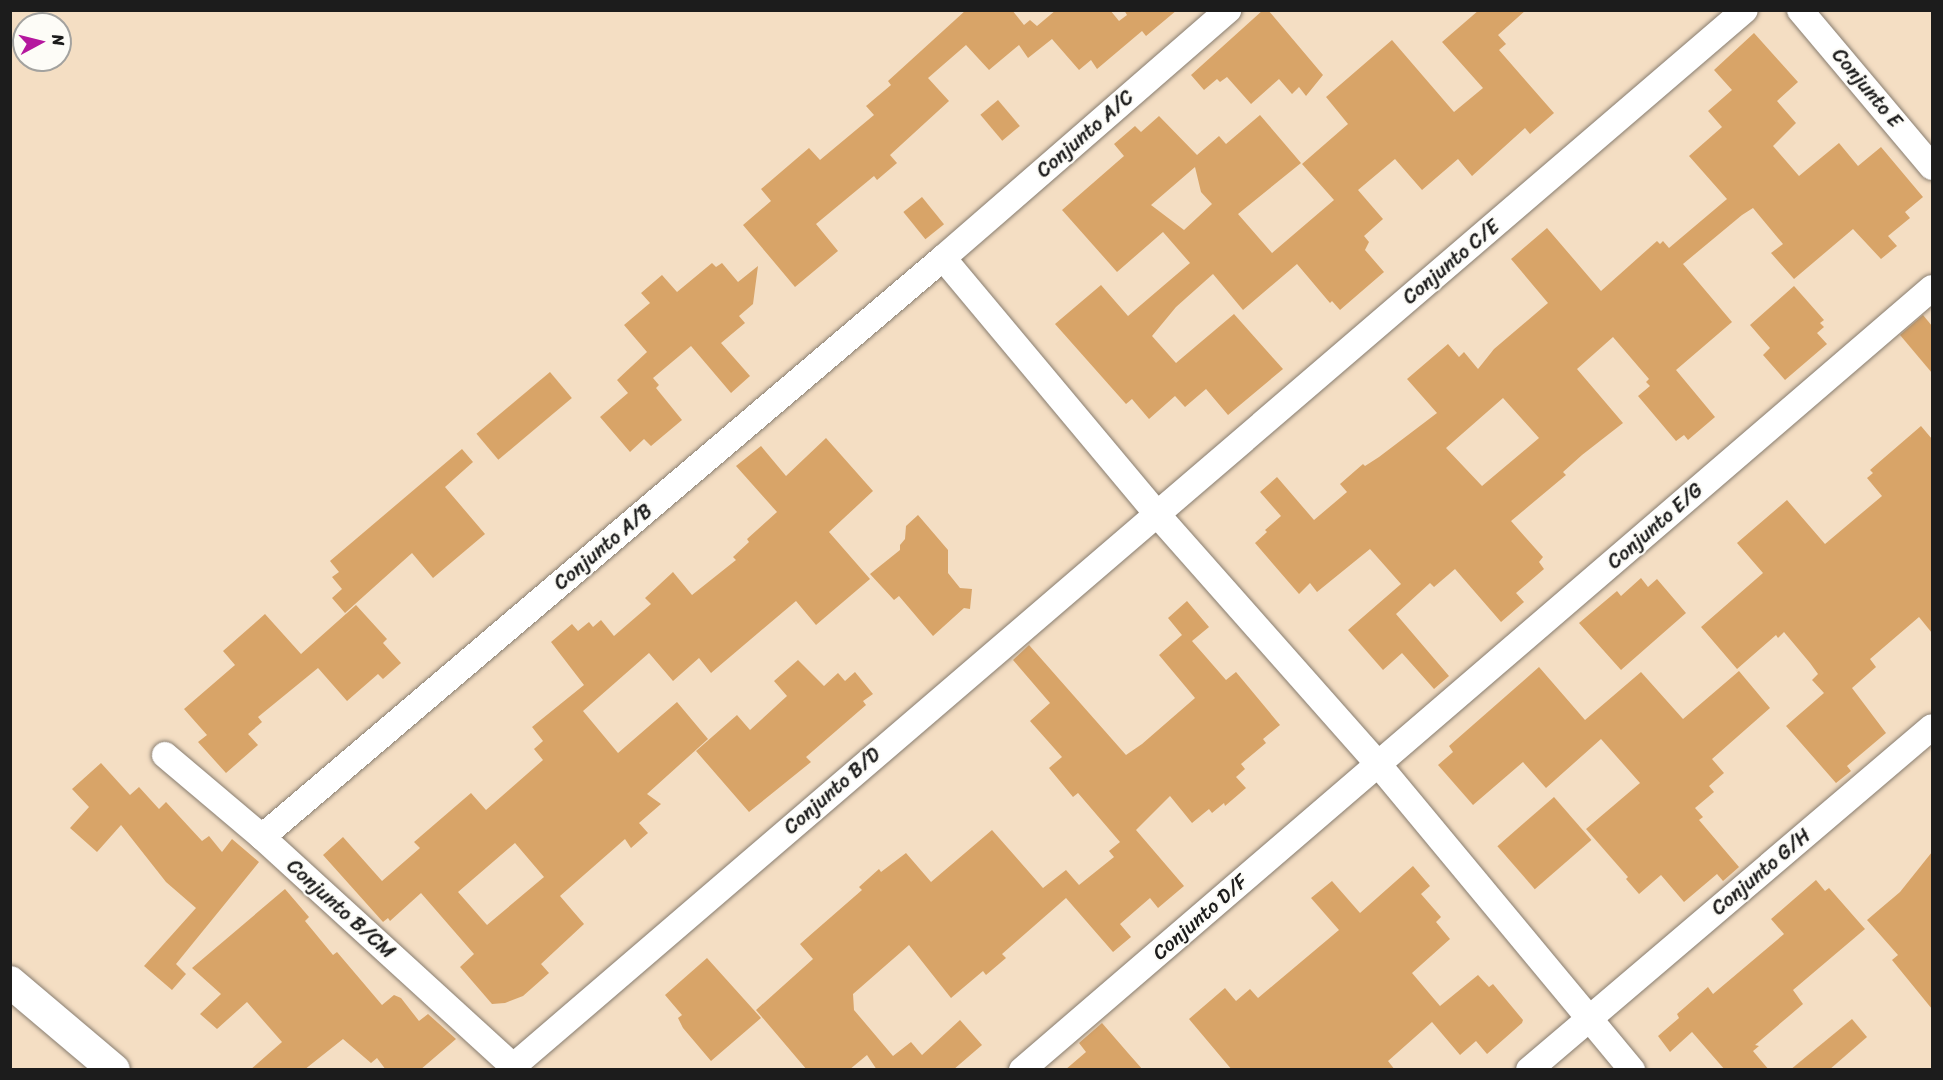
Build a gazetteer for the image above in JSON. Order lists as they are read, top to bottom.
{
  "streets": {
    "street": [
      "Conjunto E",
      "Conjunto A/C",
      "Conjunto C/E",
      "Conjunto E/G",
      "Conjunto A/B",
      "Conjunto B/D",
      "Conjunto G/H",
      "Conjunto B/CM",
      "Conjunto D/F"
    ]
  },
  "crossings": [
    ["Conjunto A/C", "Conjunto A/B"],
    ["Conjunto C/E", "Conjunto B/D"],
    ["Conjunto E/G", "Conjunto D/F"],
    ["Conjunto A/B", "Conjunto B/CM"],
    ["Conjunto B/D", "Conjunto B/CM"]
  ],
  "north": "right"
}
